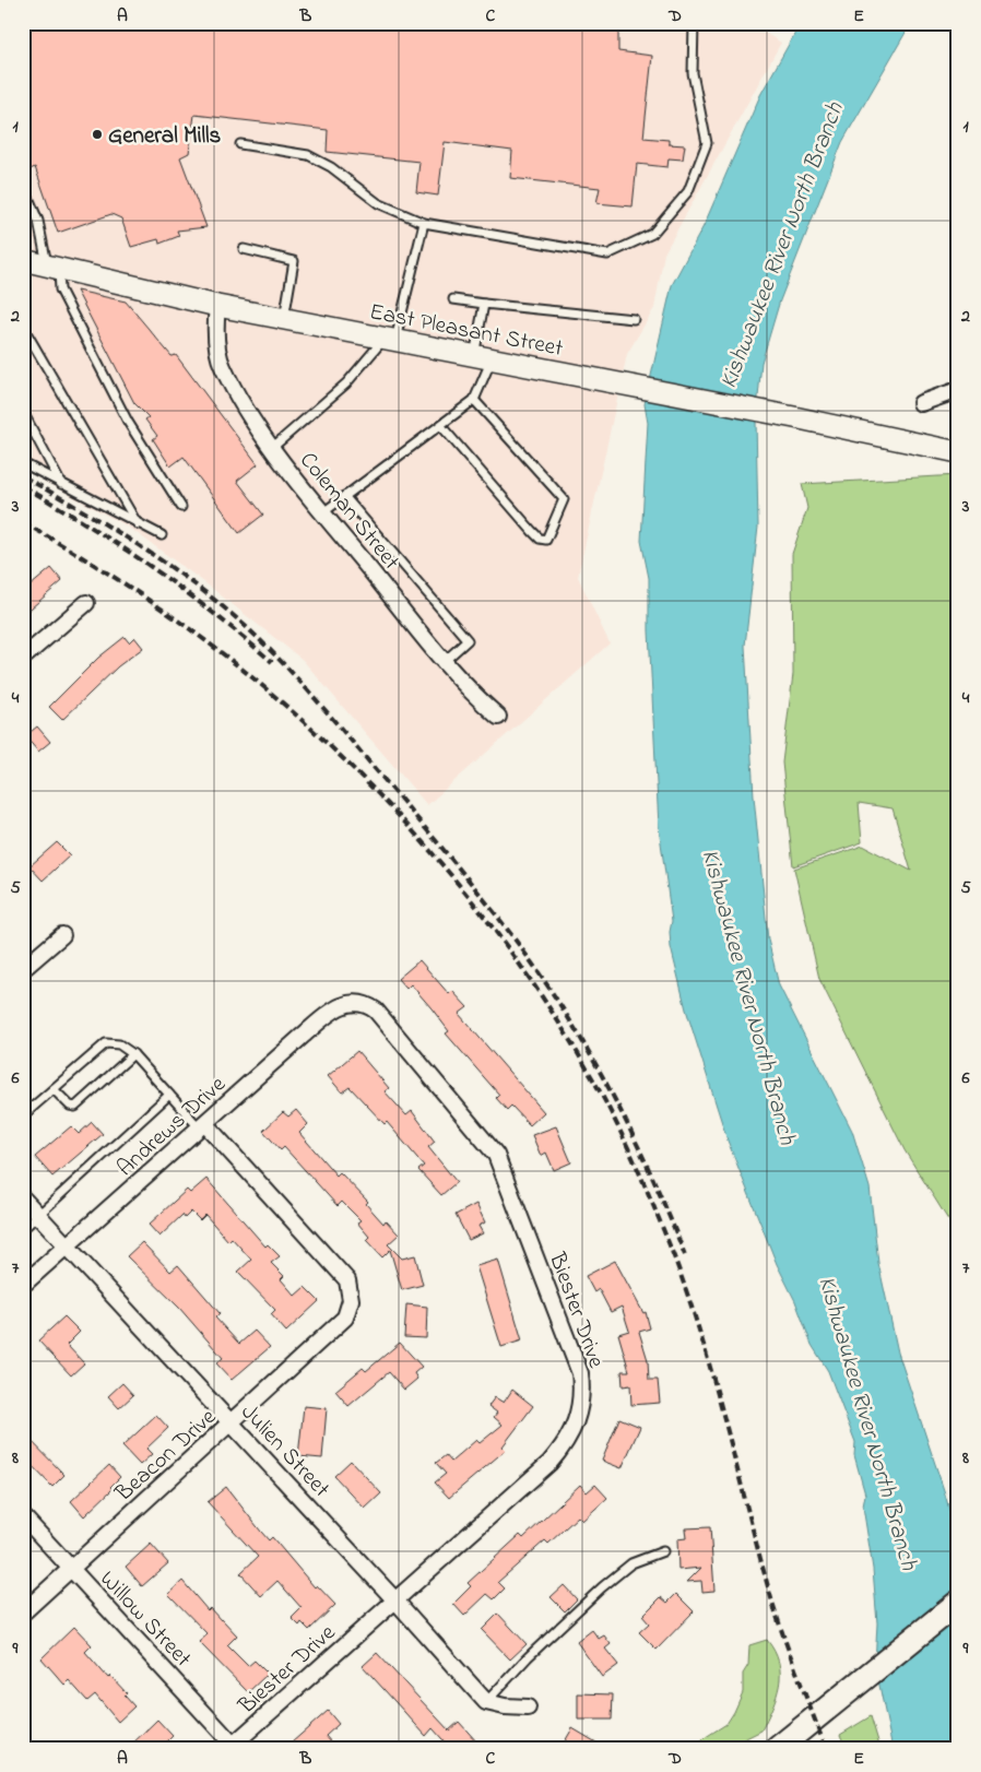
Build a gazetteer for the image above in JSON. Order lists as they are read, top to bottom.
{
  "streets": {
    "main road": ["East Pleasant Street"],
    "street": [
      "Coleman Street",
      "Andrews Drive",
      "Biester Drive",
      "Julien Street",
      "Beacon Drive",
      "Willow Street"
    ]
  },
  "crossings": [
    ["East Pleasant Street", "Coleman Street"],
    ["Andrews Drive", "Biester Drive"],
    ["Andrews Drive", "Julien Street"],
    ["Andrews Drive", "Beacon Drive"],
    ["Biester Drive", "Julien Street"],
    ["Biester Drive", "Willow Street"],
    ["Julien Street", "Beacon Drive"],
    ["Beacon Drive", "Willow Street"]
  ],
  "water": ["Kishwaukee River North Branch"],
  "places": ["General Mills"],
  "grid": {
    "columns": [
      "A",
      "B",
      "C",
      "D",
      "E"
    ],
    "rows": [
      "1",
      "2",
      "3",
      "4",
      "5",
      "6",
      "7",
      "8",
      "9"
    ]
  }
}
